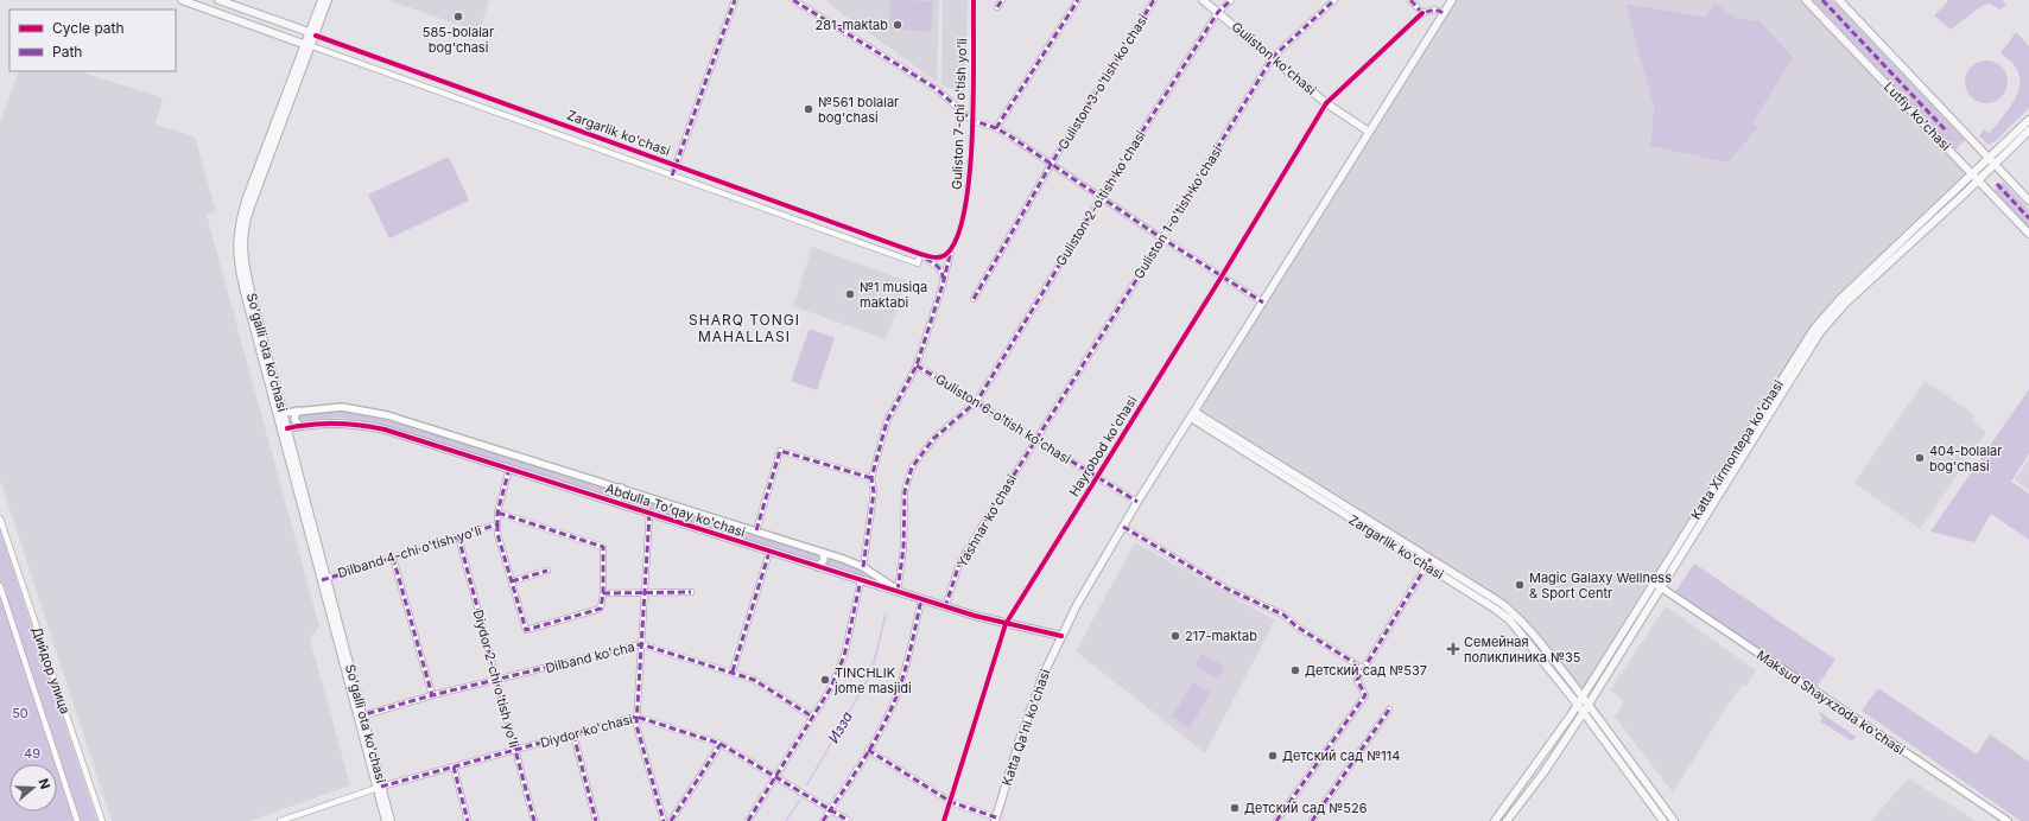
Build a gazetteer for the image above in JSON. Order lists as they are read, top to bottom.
{
  "streets": {
    "main road": [
      "Guliston ko'chasi",
      "Lutfiy ko'chasi",
      "Zargarlik ko'chasi",
      "So'galli ota ko'chasi",
      "Katta Xirmontepa koʻchasi",
      "Katta Qa'ni ko'chasi"
    ],
    "street": [
      "Guliston 3-o'tish ko'chasi",
      "Guliston 7-chi o'tish yo'li",
      "Guliston 2-o'tish ko'chasi",
      "Guliston 1-o'tish ko'chasi",
      "Guliston 6-o'tish ko'chasi",
      "Hayrobod ko'chasi",
      "Abdulla To'qay ko'chasi",
      "Yashnar ko'chasi",
      "Dilband 4-chi o'tish yo'li",
      "Dilband ko'cha",
      "Дийдор улица",
      "Diydor 2-chi o'tish yo'li",
      "Maksud Shayxzoda ko'chasi",
      "Diydor ko'chasi"
    ]
  },
  "crossings": [
    ["Guliston ko'chasi", "Guliston 2-o'tish ko'chasi"],
    ["Guliston ko'chasi", "Guliston 1-o'tish ko'chasi"],
    ["Guliston ko'chasi", "Hayrobod ko'chasi"],
    ["Guliston ko'chasi", "Katta Qa'ni ko'chasi"],
    ["Guliston 3-o'tish ko'chasi", "Guliston 7-chi o'tish yo'li"],
    ["Guliston 3-o'tish ko'chasi", "Guliston 2-o'tish ko'chasi"],
    ["Guliston 3-o'tish ko'chasi", "Guliston 1-o'tish ko'chasi"],
    ["Guliston 3-o'tish ko'chasi", "Hayrobod ko'chasi"],
    ["Guliston 3-o'tish ko'chasi", "Katta Qa'ni ko'chasi"],
    ["Guliston 7-chi o'tish yo'li", "Guliston 6-o'tish ko'chasi"],
    ["Guliston 7-chi o'tish yo'li", "Abdulla To'qay ko'chasi"],
    ["Lutfiy ko'chasi", "Katta Xirmontepa koʻchasi"],
    ["Zargarlik ko'chasi", "So'galli ota ko'chasi"],
    ["Zargarlik ko'chasi", "Katta Xirmontepa koʻchasi"],
    ["Zargarlik ko'chasi", "Katta Qa'ni ko'chasi"],
    ["Guliston 2-o'tish ko'chasi", "Guliston 6-o'tish ko'chasi"],
    ["Guliston 2-o'tish ko'chasi", "Abdulla To'qay ko'chasi"],
    ["Guliston 1-o'tish ko'chasi", "Guliston 6-o'tish ko'chasi"],
    ["Guliston 1-o'tish ko'chasi", "Yashnar ko'chasi"],
    ["So'galli ota ko'chasi", "Abdulla To'qay ko'chasi"],
    ["So'galli ota ko'chasi", "Dilband 4-chi o'tish yo'li"],
    ["So'galli ota ko'chasi", "Dilband ko'cha"],
    ["So'galli ota ko'chasi", "Diydor ko'chasi"],
    ["Guliston 6-o'tish ko'chasi", "Hayrobod ko'chasi"],
    ["Guliston 6-o'tish ko'chasi", "Yashnar ko'chasi"],
    ["Guliston 6-o'tish ko'chasi", "Katta Qa'ni ko'chasi"],
    ["Hayrobod ko'chasi", "Abdulla To'qay ko'chasi"],
    ["Katta Xirmontepa koʻchasi", "Maksud Shayxzoda ko'chasi"],
    ["Abdulla To'qay ko'chasi", "Yashnar ko'chasi"],
    ["Abdulla To'qay ko'chasi", "Dilband 4-chi o'tish yo'li"],
    ["Abdulla To'qay ko'chasi", "Katta Qa'ni ko'chasi"],
    ["Dilband 4-chi o'tish yo'li", "Diydor 2-chi o'tish yo'li"],
    ["Dilband ko'cha", "Diydor 2-chi o'tish yo'li"],
    ["Diydor 2-chi o'tish yo'li", "Diydor ko'chasi"]
  ],
  "districts": ["SHARQ TONGI MAHALLASI"],
  "water": ["Изза"],
  "parks": ["50", "49"],
  "places": {
    "other": [
      "585-bolalar bog'chasi",
      "281-maktab",
      "№561 bolalar bog'chasi",
      "№1 musiqa maktabi",
      "404-bolalar bog'chasi",
      "Magic Galaxy Wellness & Sport Centr",
      "217-maktab",
      "Детский сад №537",
      "TINCHLIK jome masjidi",
      "Детский сад №114",
      "Детский сад №526"
    ],
    "health": ["Семейная поликлиника №35"]
  },
  "legend": ["Cycle path", "Path"],
  "north": "right"
}
